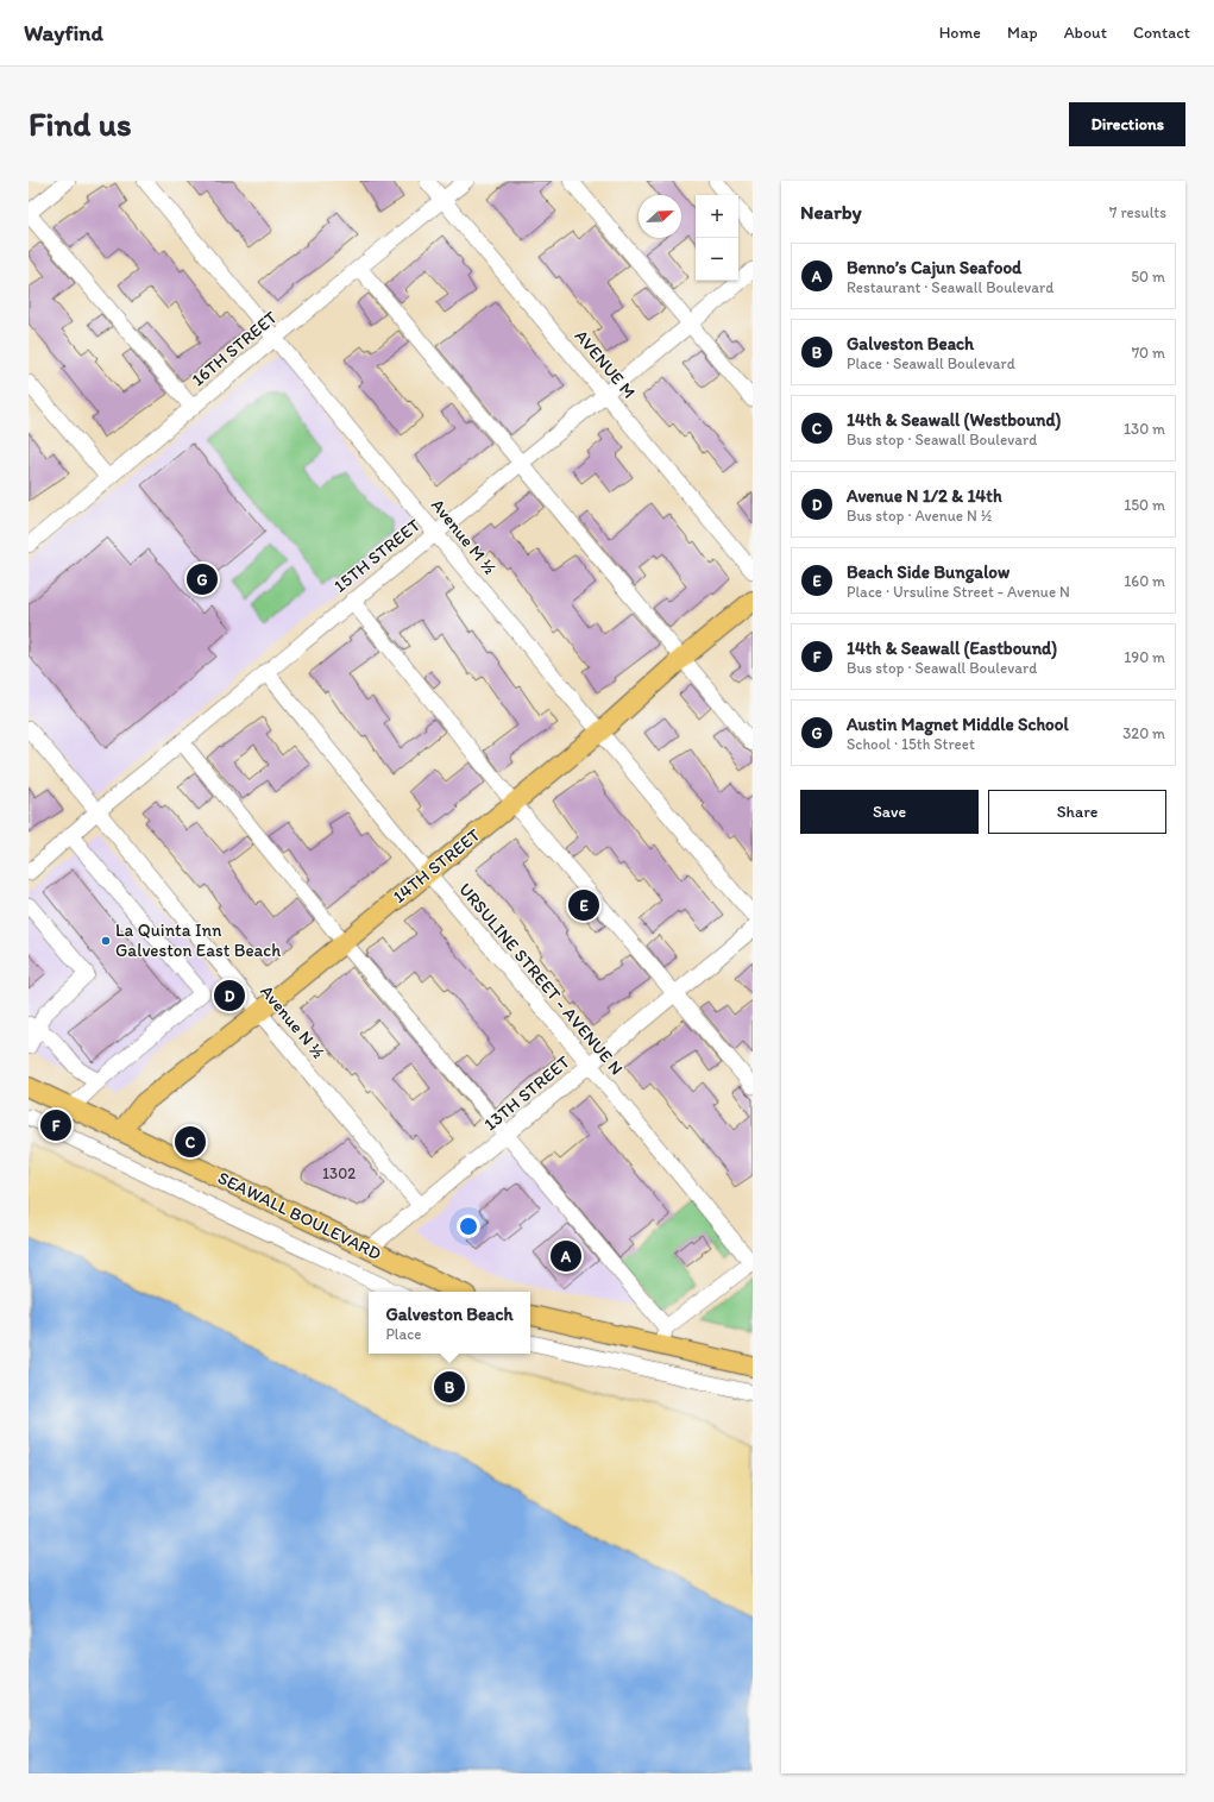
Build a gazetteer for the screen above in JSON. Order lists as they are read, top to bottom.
{
  "streets": {
    "main road": ["14TH STREET", "SEAWALL BOULEVARD"],
    "street": [
      "16TH STREET",
      "AVENUE M",
      "Avenue M ½",
      "15TH STREET",
      "URSULINE STREET - AVENUE N",
      "Avenue N ½",
      "13TH STREET"
    ]
  },
  "crossings": [
    ["16TH STREET", "AVENUE M"],
    ["16TH STREET", "Avenue M ½"],
    ["AVENUE M", "15TH STREET"],
    ["Avenue M ½", "15TH STREET"],
    ["Avenue M ½", "14TH STREET"],
    ["15TH STREET", "URSULINE STREET - AVENUE N"],
    ["15TH STREET", "Avenue N ½"],
    ["14TH STREET", "URSULINE STREET - AVENUE N"],
    ["14TH STREET", "Avenue N ½"],
    ["14TH STREET", "SEAWALL BOULEVARD"],
    ["URSULINE STREET - AVENUE N", "13TH STREET"],
    ["Avenue N ½", "13TH STREET"],
    ["13TH STREET", "SEAWALL BOULEVARD"]
  ],
  "places": ["La Quinta Inn Galveston East Beach"],
  "house_numbers": ["1302"],
  "north": "top right",
  "page": {
    "header": "Wayfind",
    "nav": [
      "Home",
      "Map",
      "About",
      "Contact"
    ],
    "buttons": [
      "Directions",
      ["Save", "Share"]
    ],
    "title": "Find us",
    "heading": ["Nearby", "7 results"],
    "map_buttons": ["+", "−"],
    "list": [
      {
        "mark": "A",
        "name": "Benno’s Cajun Seafood",
        "note": "Restaurant · Seawall Boulevard",
        "value": "50 m"
      },
      {
        "mark": "B",
        "name": "Galveston Beach",
        "note": "Place · Seawall Boulevard",
        "value": "70 m"
      },
      {
        "mark": "C",
        "name": "14th & Seawall (Westbound)",
        "note": "Bus stop · Seawall Boulevard",
        "value": "130 m"
      },
      {
        "mark": "D",
        "name": "Avenue N 1/2 & 14th",
        "note": "Bus stop · Avenue N ½",
        "value": "150 m"
      },
      {
        "mark": "E",
        "name": "Beach Side Bungalow",
        "note": "Place · Ursuline Street - Avenue N",
        "value": "160 m"
      },
      {
        "mark": "F",
        "name": "14th & Seawall (Eastbound)",
        "note": "Bus stop · Seawall Boulevard",
        "value": "190 m"
      },
      {
        "mark": "G",
        "name": "Austin Magnet Middle School",
        "note": "School · 15th Street",
        "value": "320 m"
      }
    ],
    "pins": [
      "G",
      "E",
      "D",
      "F",
      "C",
      "A",
      "B"
    ],
    "popup": ["Galveston Beach", "Place"]
  }
}
